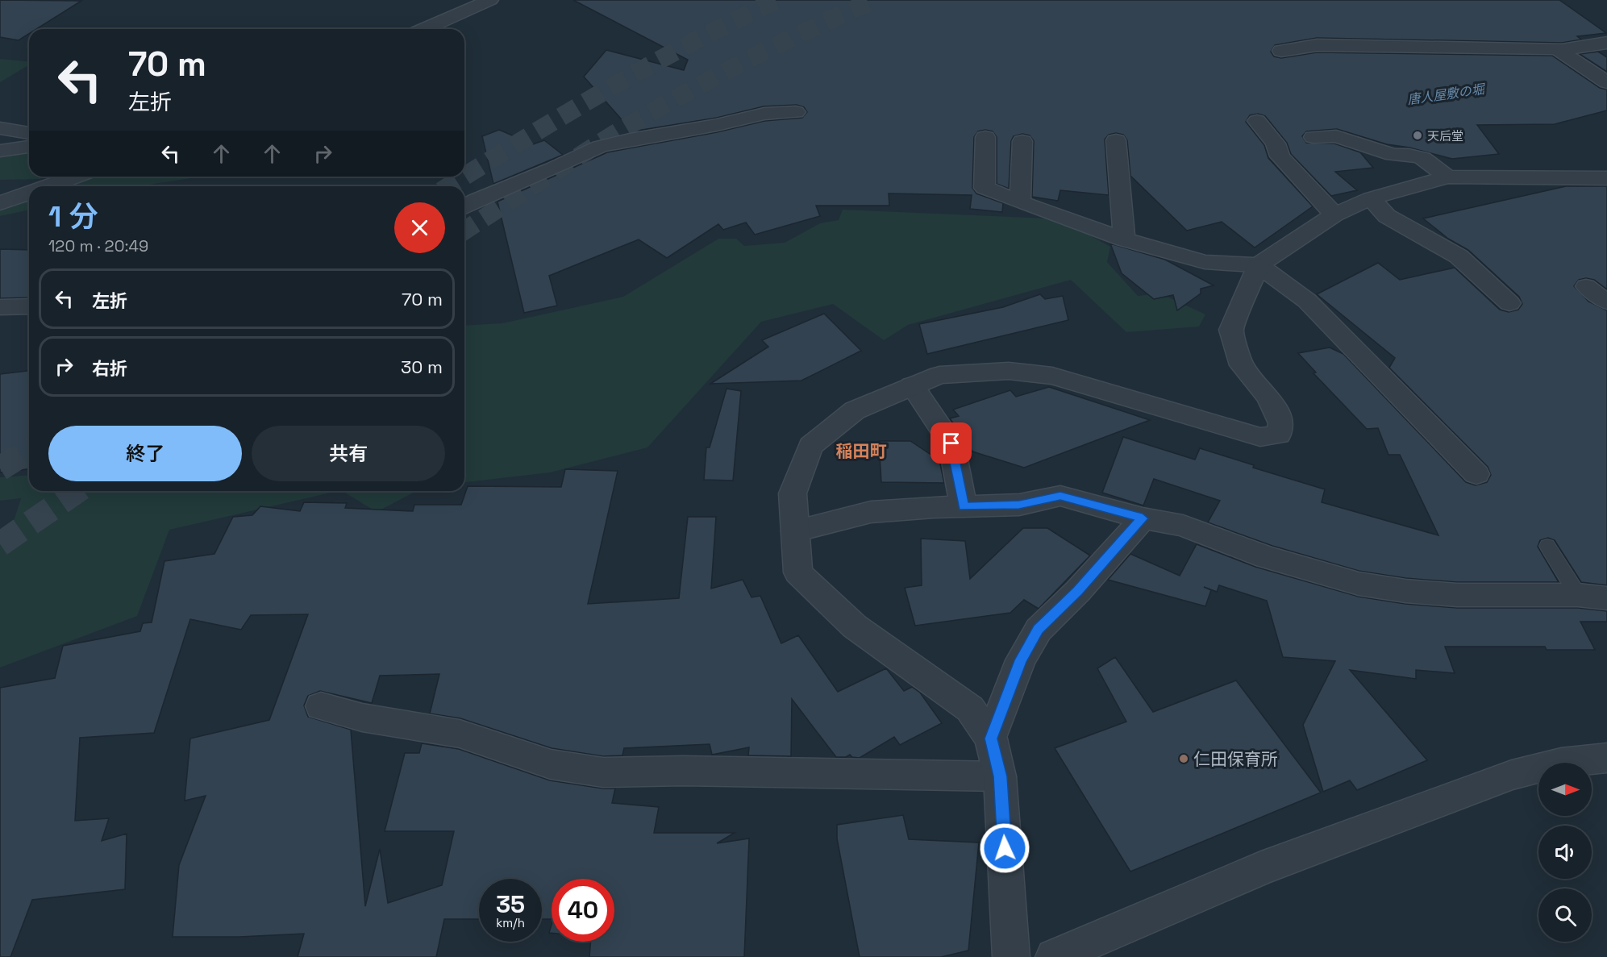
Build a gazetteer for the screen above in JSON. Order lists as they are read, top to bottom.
{
  "districts": ["稲田町"],
  "water": ["唐人屋敷の堀"],
  "places": ["天后堂", "仁田保育所"],
  "north": "right",
  "page": {
    "turn": ["70 m", "左折"],
    "heading": ["1 分", "120 m · 20:49"],
    "list": [
      {
        "name": "左折",
        "value": "70 m"
      },
      {
        "name": "右折",
        "value": "30 m"
      }
    ],
    "buttons": ["終了", "共有"],
    "speed": "35 km/h",
    "limit": "40"
  }
}
